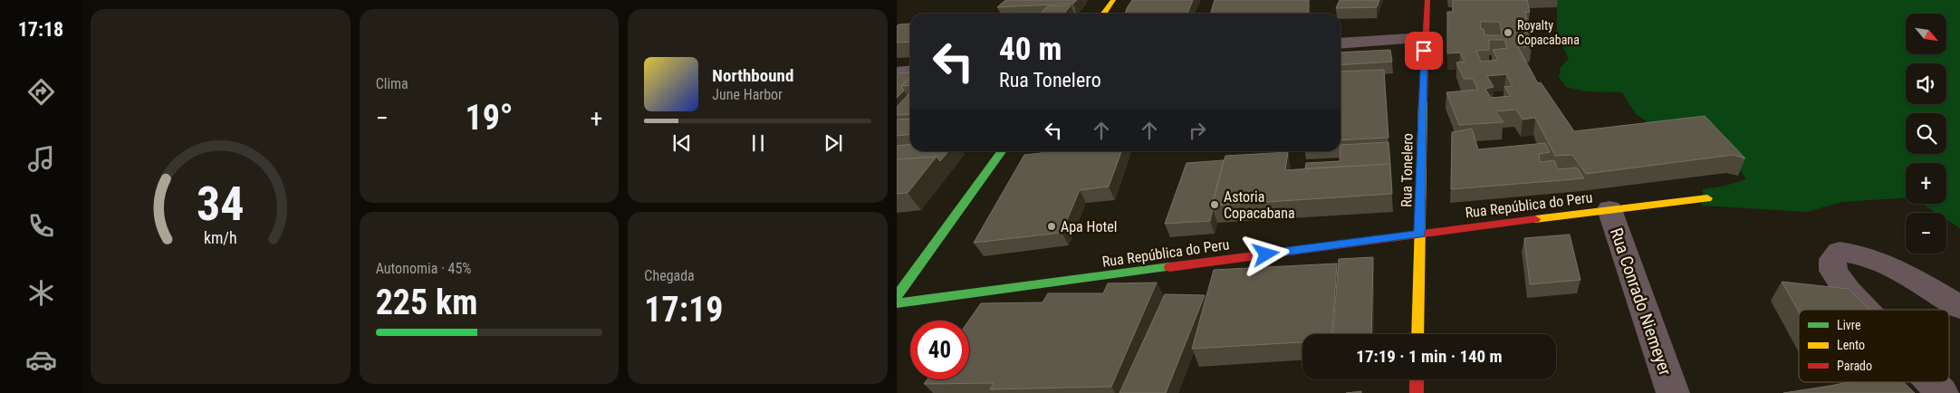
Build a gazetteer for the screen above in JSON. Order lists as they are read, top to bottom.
{
  "streets": {
    "street": ["Rua Tonelero", "Rua República do Peru", "Rua Conrado Niemeyer"]
  },
  "crossings": [
    ["Rua Tonelero", "Rua República do Peru"],
    ["Rua República do Peru", "Rua Conrado Niemeyer"]
  ],
  "places": ["Royalty Copacabana", "Astoria Copacabana", "Apa Hotel"],
  "legend": ["Livre", "Lento", "Parado"],
  "north": "bottom right",
  "page": {
    "tabs": "17:18",
    "tile": [
      "Clima",
      ["Autonomia · 45%", "225 km"],
      ["Chegada", "17:19"]
    ],
    "map_buttons": ["+", "−"],
    "turn": ["40 m", "Rua Tonelero"],
    "song": ["Northbound", "June Harbor"],
    "heat": ["−", "19°", "+"],
    "limit": "40",
    "trip": "17:19 · 1 min · 140 m",
    "gauge": ["34", "km/h"]
  }
}
